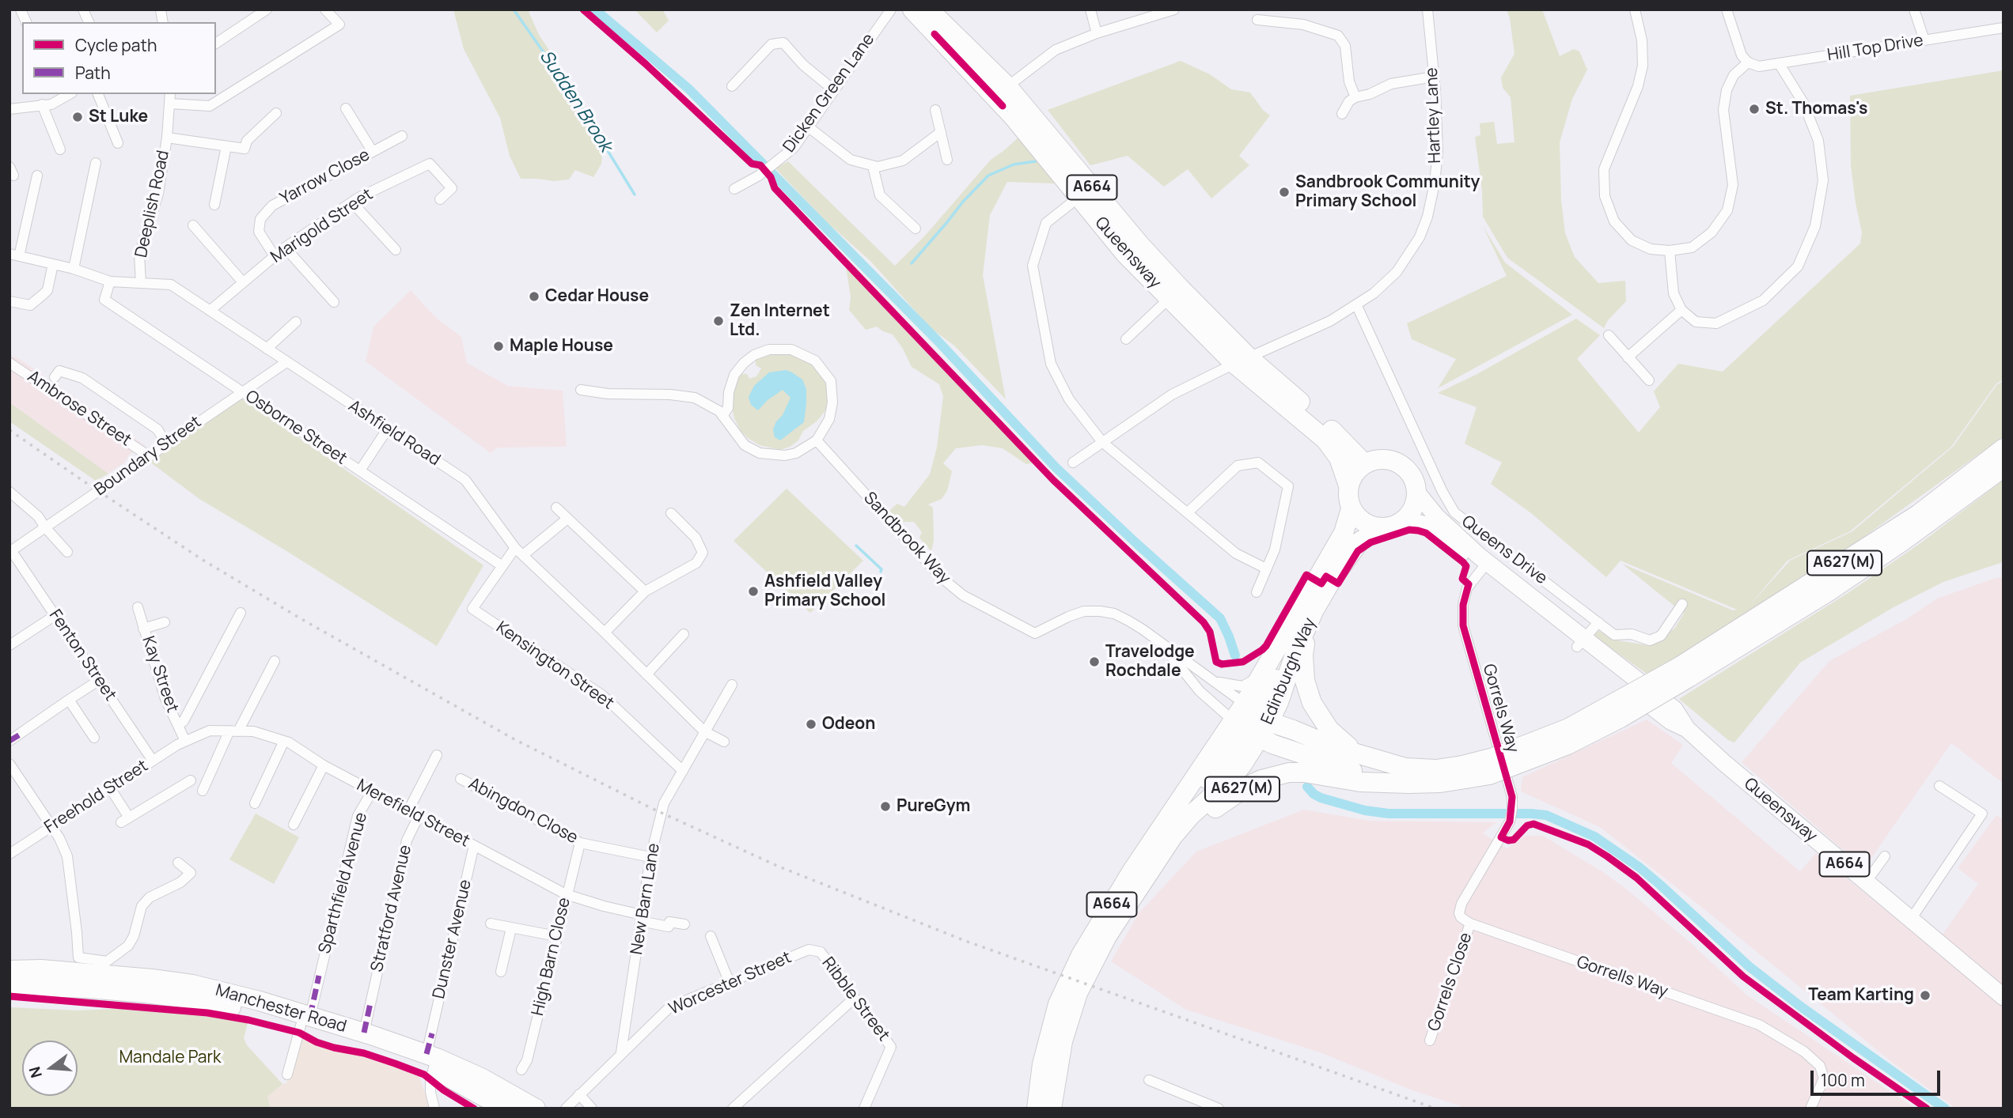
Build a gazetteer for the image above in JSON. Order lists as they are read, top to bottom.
{
  "streets": {
    "highway": [
      "A664",
      "Queensway",
      "A627(M)",
      "Edinburgh Way",
      "Manchester Road"
    ],
    "street": [
      "Hill Top Drive",
      "Dicken Green Lane",
      "Hartley Lane",
      "Yarrow Close",
      "Deeplish Road",
      "Marigold Street",
      "Ambrose Street",
      "Osborne Street",
      "Ashfield Road",
      "Boundary Street",
      "Sandbrook Way",
      "Queens Drive",
      "Fenton Street",
      "Kensington Street",
      "Kay Street",
      "Gorrels Way",
      "Freehold Street",
      "Abingdon Close",
      "Merefield Street",
      "Sparthfield Avenue",
      "New Barn Lane",
      "Stratford Avenue",
      "Dunster Avenue",
      "High Barn Close",
      "Gorrells Way",
      "Gorrels Close",
      "Worcester Street",
      "Ribble Street"
    ]
  },
  "crossings": [
    ["Hartley Lane", "Queensway"],
    ["Hartley Lane", "Queens Drive"],
    ["Yarrow Close", "Marigold Street"],
    ["A664", "Sandbrook Way"],
    ["A664", "A627(M)"],
    ["A664", "Edinburgh Way"],
    ["Deeplish Road", "Ashfield Road"],
    ["Marigold Street", "Ashfield Road"],
    ["Queensway", "Edinburgh Way"],
    ["Queensway", "Gorrels Way"],
    ["Ambrose Street", "Boundary Street"],
    ["Osborne Street", "Ashfield Road"],
    ["Osborne Street", "Boundary Street"],
    ["Osborne Street", "Kensington Street"],
    ["Ashfield Road", "Boundary Street"],
    ["Ashfield Road", "New Barn Lane"],
    ["Boundary Street", "Fenton Street"],
    ["Sandbrook Way", "A627(M)"],
    ["Sandbrook Way", "Edinburgh Way"],
    ["A627(M)", "Edinburgh Way"],
    ["Fenton Street", "Freehold Street"],
    ["Kensington Street", "New Barn Lane"],
    ["Kay Street", "Freehold Street"],
    ["Kay Street", "Merefield Street"],
    ["Gorrels Way", "Gorrells Way"],
    ["Gorrels Way", "Gorrels Close"],
    ["Freehold Street", "Merefield Street"],
    ["Abingdon Close", "New Barn Lane"],
    ["Abingdon Close", "High Barn Close"],
    ["Merefield Street", "Sparthfield Avenue"],
    ["Merefield Street", "New Barn Lane"],
    ["Merefield Street", "Stratford Avenue"],
    ["Merefield Street", "Dunster Avenue"],
    ["Merefield Street", "High Barn Close"],
    ["Sparthfield Avenue", "Manchester Road"],
    ["New Barn Lane", "Worcester Street"],
    ["Stratford Avenue", "Manchester Road"],
    ["Dunster Avenue", "Manchester Road"],
    ["Gorrells Way", "Gorrels Close"],
    ["Worcester Street", "Ribble Street"]
  ],
  "water": ["Sudden Brook"],
  "parks": ["Mandale Park"],
  "places": [
    "St. Thomas's",
    "St Luke",
    "Sandbrook Community Primary School",
    "Cedar House",
    "Zen Internet Ltd.",
    "Maple House",
    "Ashfield Valley Primary School",
    "Travelodge Rochdale",
    "Odeon",
    "PureGym",
    "Team Karting"
  ],
  "legend": ["Cycle path", "Path"],
  "scale_bar": "100 m",
  "north": "left"
}
